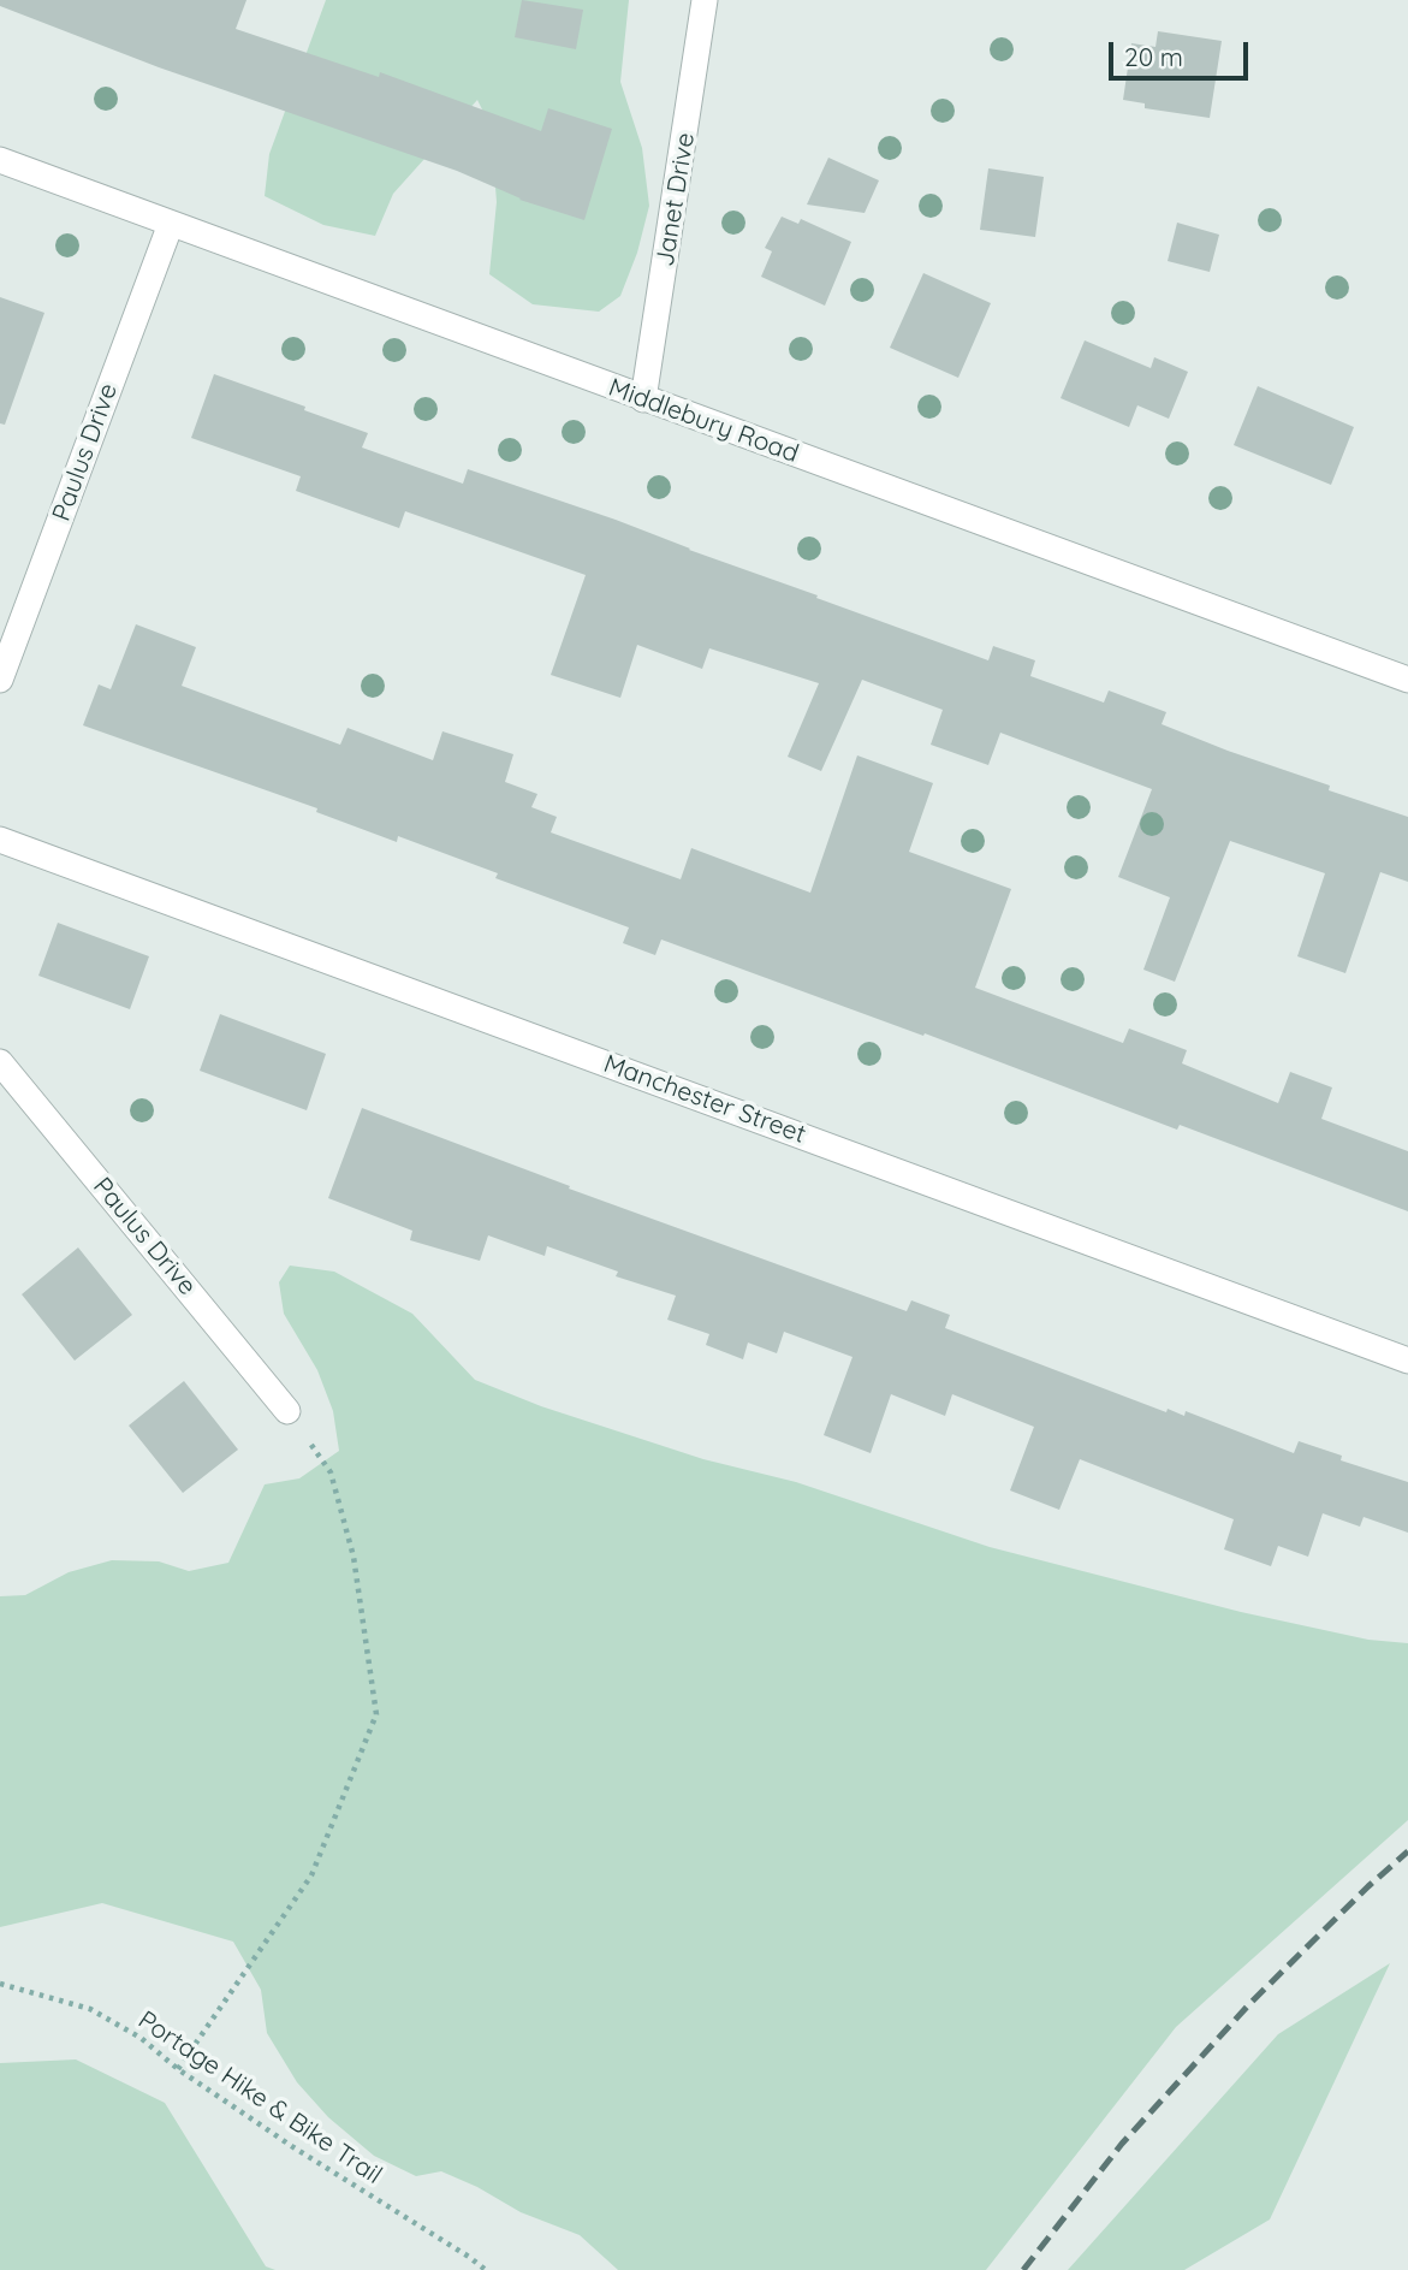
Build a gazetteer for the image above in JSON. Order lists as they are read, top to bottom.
{
  "streets": {
    "street": [
      "Janet Drive",
      "Middlebury Road",
      "Paulus Drive",
      "Manchester Street"
    ],
    "path": ["Portage Hike & Bike Trail"]
  },
  "crossings": [
    ["Janet Drive", "Middlebury Road"],
    ["Middlebury Road", "Paulus Drive"]
  ],
  "scale_bar": "20 m"
}
